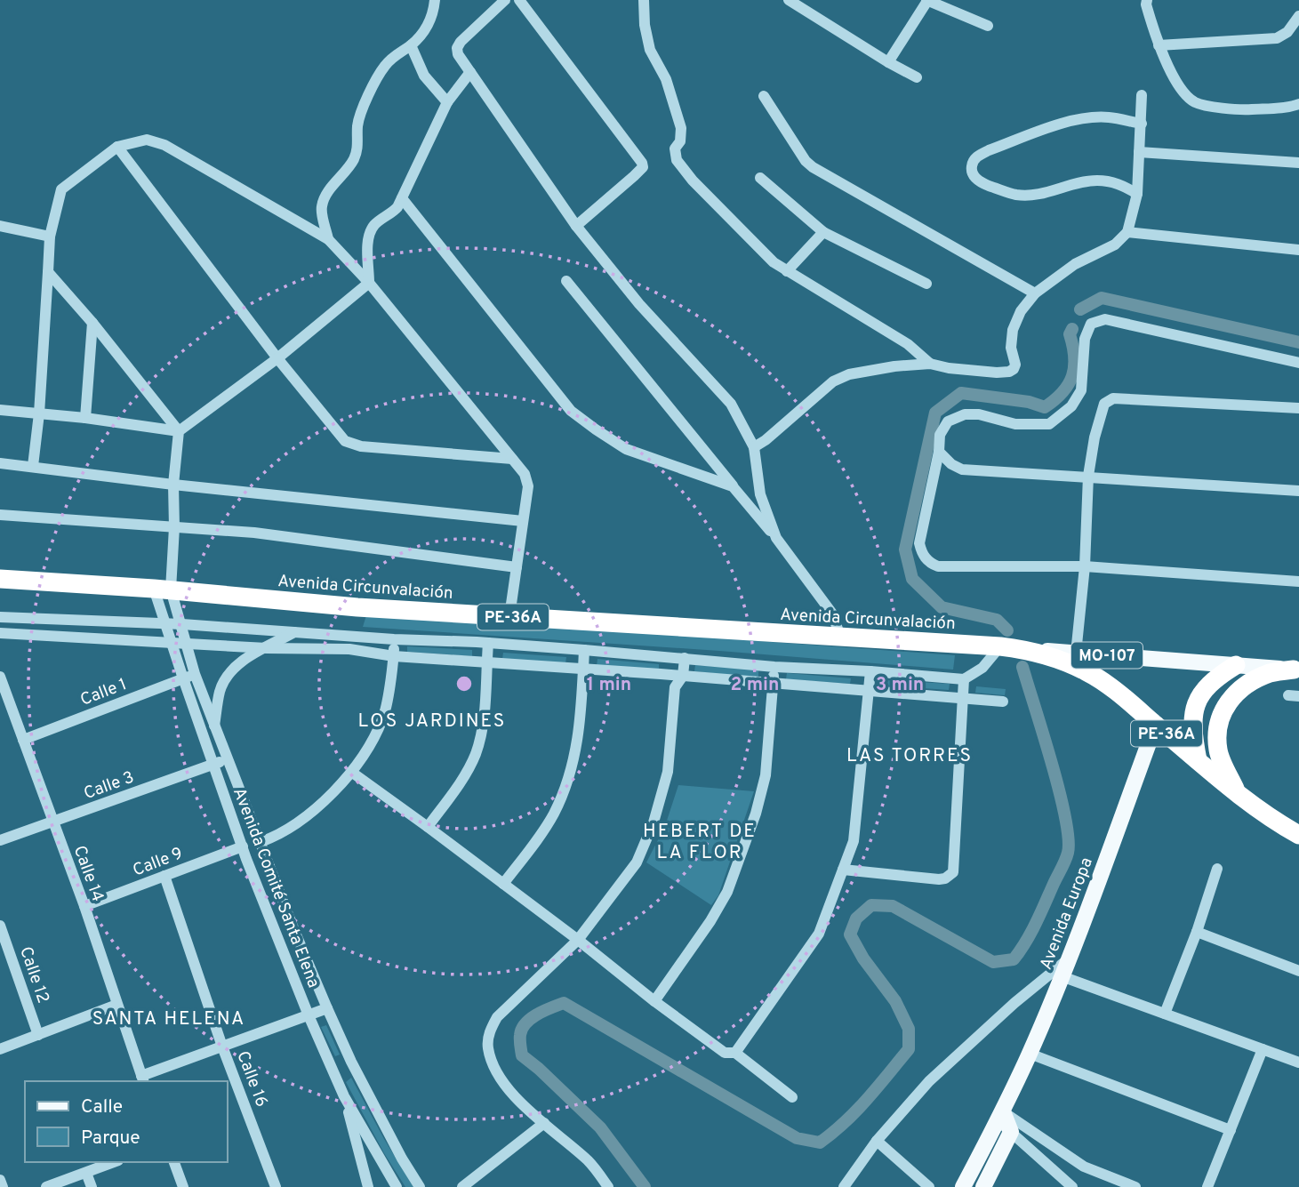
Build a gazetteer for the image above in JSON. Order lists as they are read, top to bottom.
{
  "streets": {
    "highway": ["Avenida Circunvalación", "PE-36A"],
    "main road": ["MO-107", "Avenida Europa"],
    "street": [
      "Calle 1",
      "Calle 3",
      "Calle 9",
      "Calle 14",
      "Avenida Comité Santa Elena",
      "Calle 12",
      "Calle 16"
    ]
  },
  "crossings": [
    ["Avenida Circunvalación", "MO-107"],
    ["Avenida Circunvalación", "Avenida Comité Santa Elena"],
    ["Avenida Circunvalación", "Avenida Europa"],
    ["Calle 1", "Calle 14"],
    ["Calle 1", "Avenida Comité Santa Elena"],
    ["Calle 3", "Calle 14"],
    ["Calle 3", "Avenida Comité Santa Elena"],
    ["Calle 9", "Calle 14"],
    ["Calle 9", "Avenida Comité Santa Elena"],
    ["Calle 9", "Calle 16"]
  ],
  "districts": [
    "LOS JARDINES",
    "LAS TORRES",
    "HEBERT DE LA FLOR",
    "SANTA HELENA"
  ],
  "legend": ["Calle", "Parque"],
  "rings": ["1 min", "2 min", "3 min"]
}
